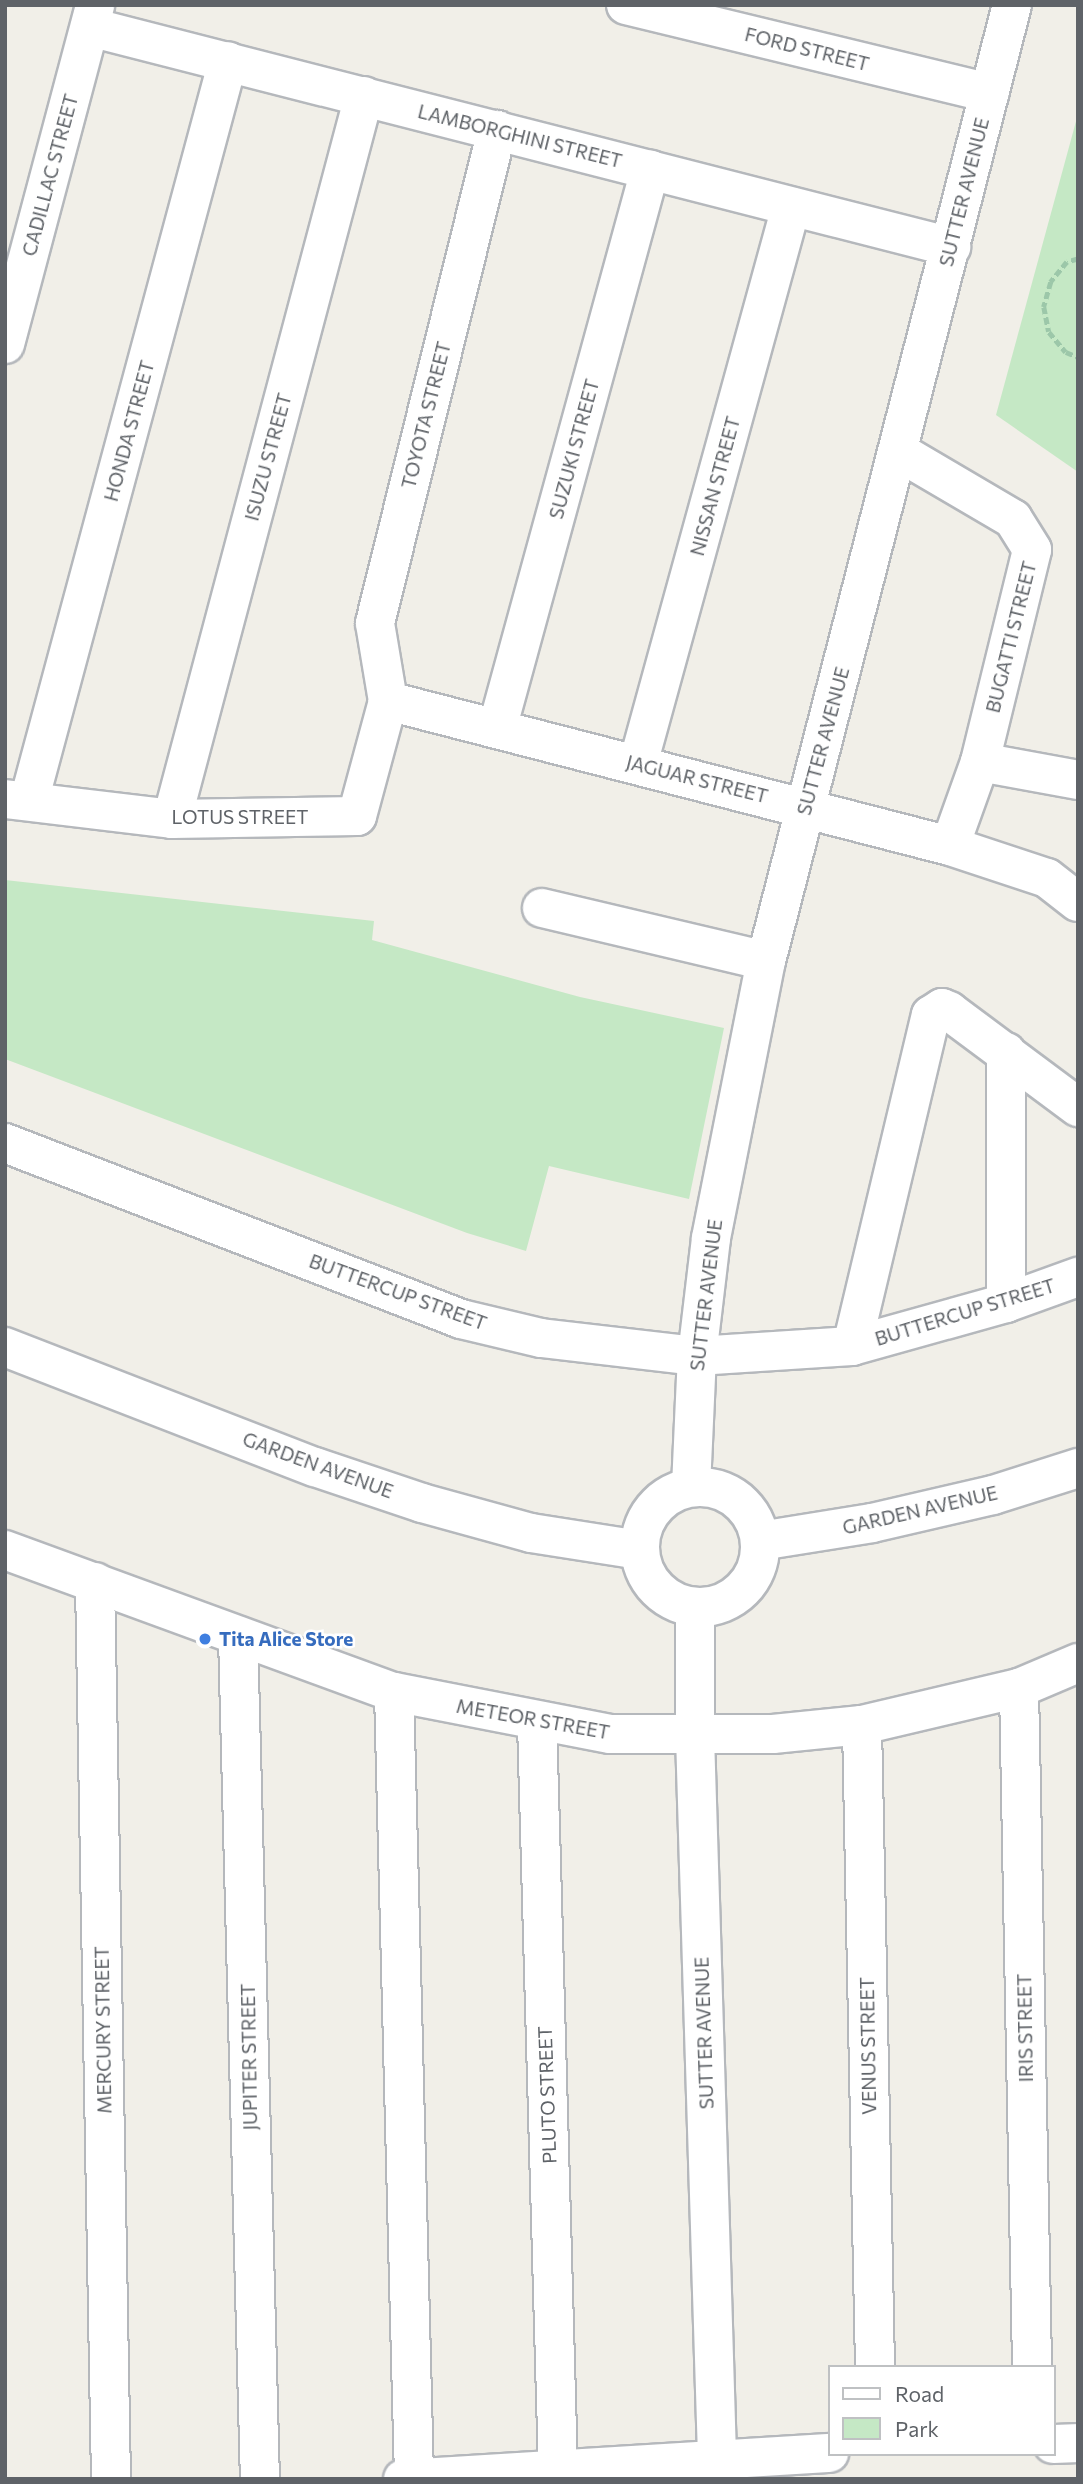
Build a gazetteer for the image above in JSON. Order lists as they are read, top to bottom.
{
  "streets": {
    "street": [
      "FORD STREET",
      "LAMBORGHINI STREET",
      "CADILLAC STREET",
      "SUTTER AVENUE",
      "TOYOTA STREET",
      "HONDA STREET",
      "SUZUKI STREET",
      "ISUZU STREET",
      "NISSAN STREET",
      "BUGATTI STREET",
      "JAGUAR STREET",
      "LOTUS STREET",
      "BUTTERCUP STREET",
      "GARDEN AVENUE",
      "METEOR STREET",
      "IRIS STREET",
      "MERCURY STREET",
      "VENUS STREET",
      "JUPITER STREET",
      "PLUTO STREET"
    ]
  },
  "crossings": [
    ["FORD STREET", "SUTTER AVENUE"],
    ["LAMBORGHINI STREET", "CADILLAC STREET"],
    ["LAMBORGHINI STREET", "SUTTER AVENUE"],
    ["LAMBORGHINI STREET", "TOYOTA STREET"],
    ["LAMBORGHINI STREET", "HONDA STREET"],
    ["LAMBORGHINI STREET", "SUZUKI STREET"],
    ["LAMBORGHINI STREET", "ISUZU STREET"],
    ["LAMBORGHINI STREET", "NISSAN STREET"],
    ["SUTTER AVENUE", "BUGATTI STREET"],
    ["SUTTER AVENUE", "JAGUAR STREET"],
    ["SUTTER AVENUE", "BUTTERCUP STREET"],
    ["SUTTER AVENUE", "GARDEN AVENUE"],
    ["SUTTER AVENUE", "METEOR STREET"],
    ["TOYOTA STREET", "JAGUAR STREET"],
    ["TOYOTA STREET", "LOTUS STREET"],
    ["HONDA STREET", "LOTUS STREET"],
    ["SUZUKI STREET", "JAGUAR STREET"],
    ["ISUZU STREET", "LOTUS STREET"],
    ["NISSAN STREET", "JAGUAR STREET"],
    ["BUGATTI STREET", "JAGUAR STREET"],
    ["JAGUAR STREET", "LOTUS STREET"],
    ["METEOR STREET", "IRIS STREET"],
    ["METEOR STREET", "MERCURY STREET"],
    ["METEOR STREET", "VENUS STREET"],
    ["METEOR STREET", "JUPITER STREET"],
    ["METEOR STREET", "PLUTO STREET"]
  ],
  "places": ["Tita Alice Store"],
  "legend": ["Road", "Park"]
}
